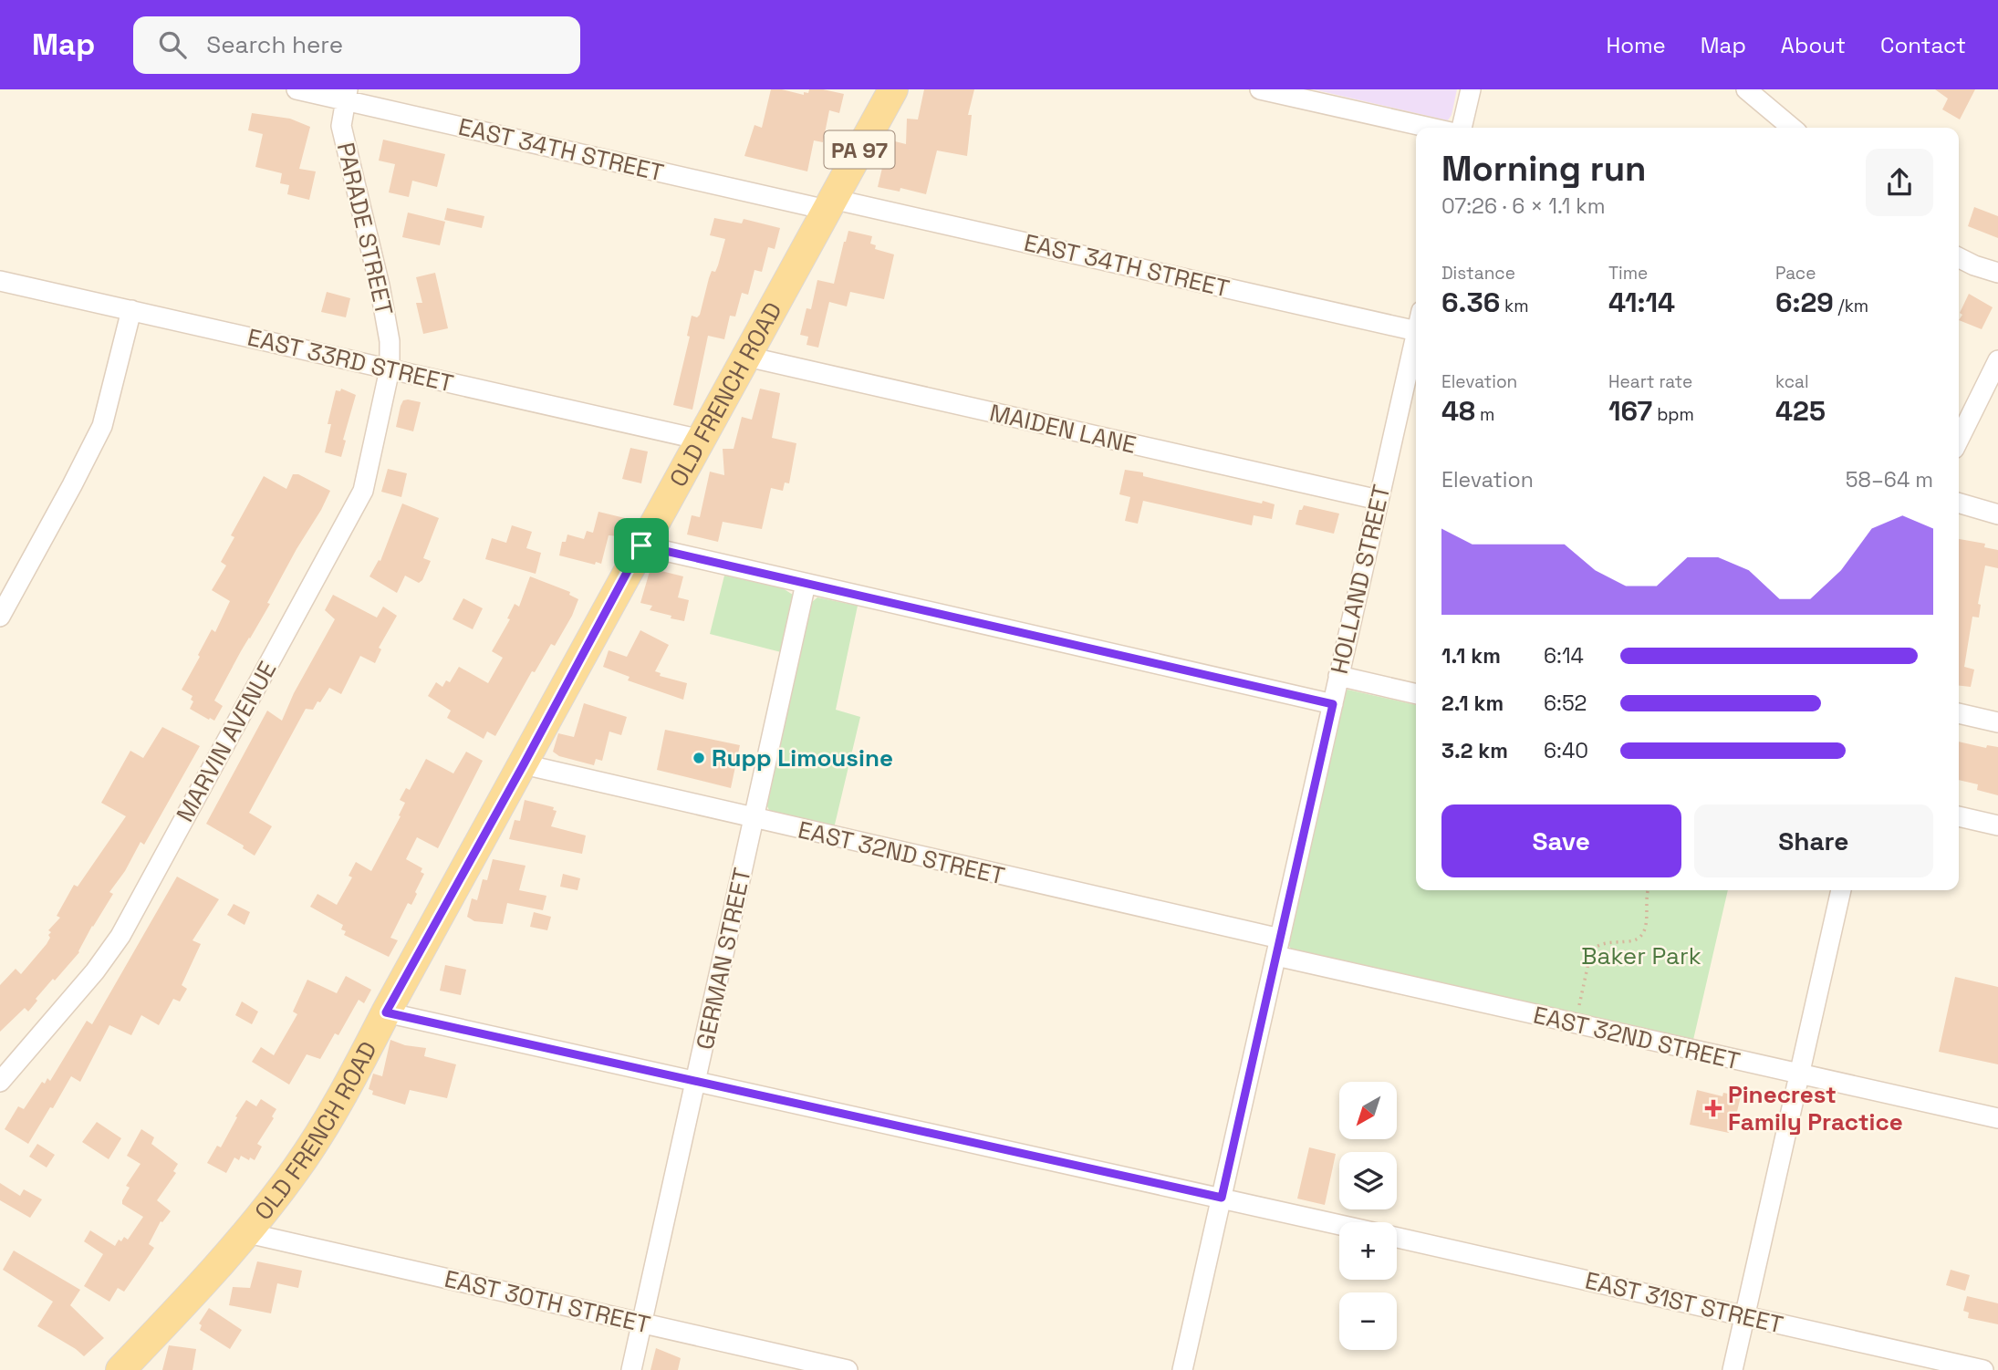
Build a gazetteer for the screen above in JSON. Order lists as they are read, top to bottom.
{
  "streets": {
    "main road": ["PA 97", "OLD FRENCH ROAD"],
    "street": [
      "EAST 34TH STREET",
      "PARADE STREET",
      "EAST 33RD STREET",
      "MAIDEN LANE",
      "HOLLAND STREET",
      "MARVIN AVENUE",
      "EAST 32ND STREET",
      "GERMAN STREET",
      "EAST 30TH STREET",
      "EAST 31ST STREET"
    ]
  },
  "crossings": [
    ["EAST 34TH STREET", "PARADE STREET"],
    ["EAST 34TH STREET", "OLD FRENCH ROAD"],
    ["PARADE STREET", "EAST 33RD STREET"],
    ["PARADE STREET", "MARVIN AVENUE"],
    ["EAST 33RD STREET", "OLD FRENCH ROAD"],
    ["EAST 33RD STREET", "MARVIN AVENUE"],
    ["OLD FRENCH ROAD", "MAIDEN LANE"],
    ["OLD FRENCH ROAD", "EAST 32ND STREET"],
    ["OLD FRENCH ROAD", "EAST 30TH STREET"],
    ["OLD FRENCH ROAD", "EAST 31ST STREET"],
    ["MAIDEN LANE", "HOLLAND STREET"],
    ["HOLLAND STREET", "EAST 32ND STREET"],
    ["HOLLAND STREET", "EAST 31ST STREET"],
    ["EAST 32ND STREET", "GERMAN STREET"],
    ["GERMAN STREET", "EAST 30TH STREET"],
    ["GERMAN STREET", "EAST 31ST STREET"]
  ],
  "parks": ["Baker Park"],
  "places": {
    "other": ["Rupp Limousine"],
    "health": ["Pinecrest Family Practice"]
  },
  "north": "bottom left",
  "page": {
    "header": "Map",
    "search": "Search here",
    "nav": [
      "Home",
      "Map",
      "About",
      "Contact"
    ],
    "heading": ["Morning run", "07:26 · 6 × 1.1 km"],
    "stats": [
      ["Distance", "6.36 km"],
      ["Time", "41:14"],
      ["Pace", "6:29 /km"],
      ["Elevation", "48 m"],
      ["Heart rate", "167 bpm"],
      ["kcal", "425"]
    ],
    "chart": ["Elevation", "58–64 m"],
    "list": [
      {
        "name": "1.1 km",
        "note": "6:14"
      },
      {
        "name": "2.1 km",
        "note": "6:52"
      },
      {
        "name": "3.2 km",
        "note": "6:40"
      }
    ],
    "buttons": ["Save", "Share"],
    "map_buttons": ["+", "−"]
  }
}
